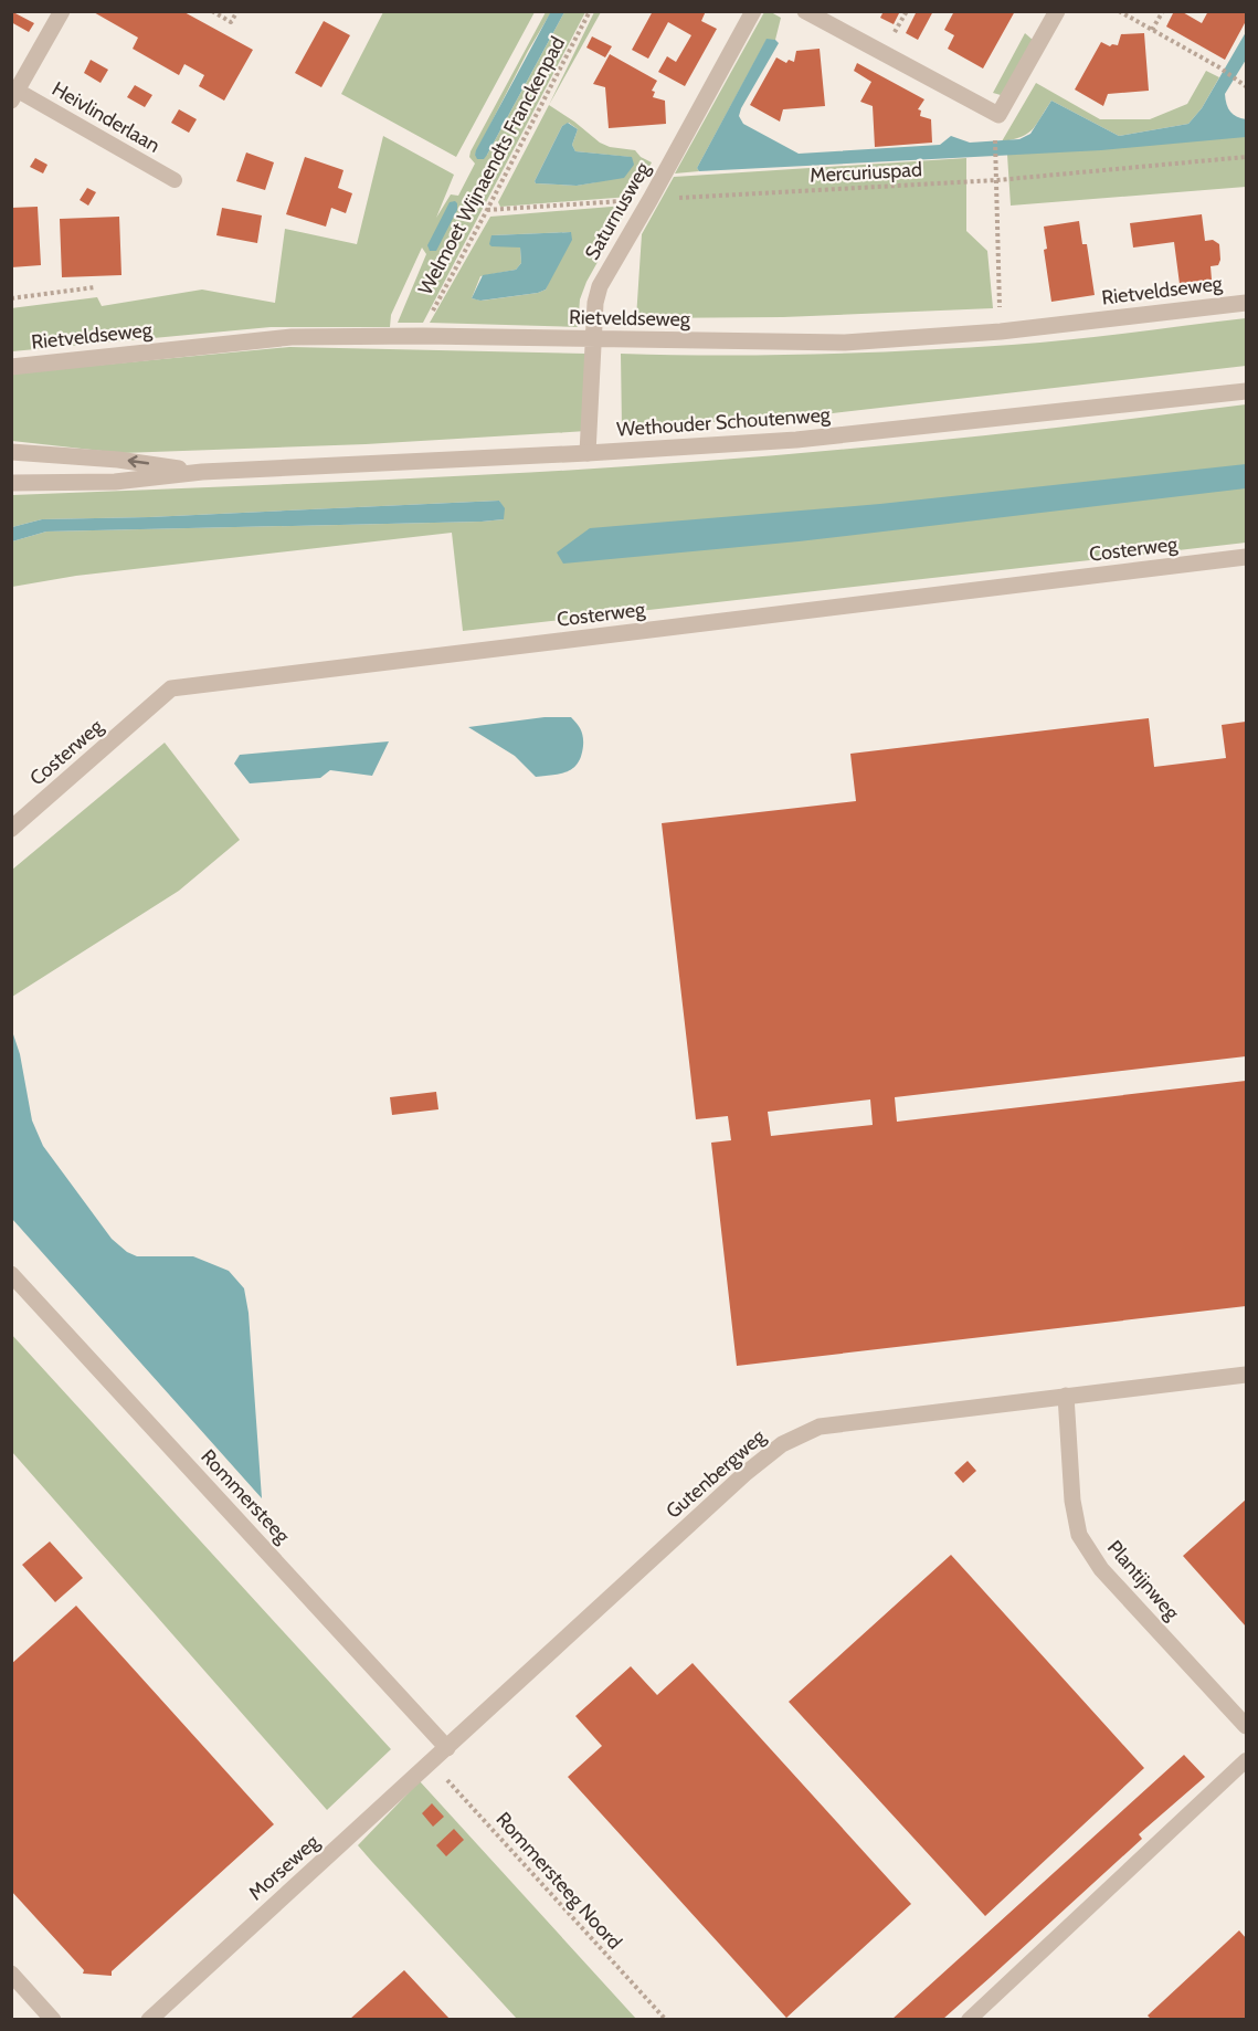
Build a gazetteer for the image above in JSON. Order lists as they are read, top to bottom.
{
  "streets": {
    "street": [
      "Heivlinderlaan",
      "Saturnusweg",
      "Rietveldseweg",
      "Wethouder Schoutenweg",
      "Costerweg",
      "Gutenbergweg",
      "Rommersteeg",
      "Plantijnweg",
      "Morseweg"
    ],
    "path": ["Welmoet Wijnaendts Franckenpad", "Mercuriuspad", "Rommersteeg Noord"]
  },
  "crossings": [
    ["Welmoet Wijnaendts Franckenpad", "Mercuriuspad"],
    ["Welmoet Wijnaendts Franckenpad", "Rietveldseweg"],
    ["Mercuriuspad", "Saturnusweg"],
    ["Saturnusweg", "Rietveldseweg"],
    ["Saturnusweg", "Wethouder Schoutenweg"],
    ["Gutenbergweg", "Rommersteeg"],
    ["Gutenbergweg", "Plantijnweg"],
    ["Gutenbergweg", "Morseweg"],
    ["Rommersteeg", "Morseweg"],
    ["Morseweg", "Rommersteeg Noord"]
  ]
}
